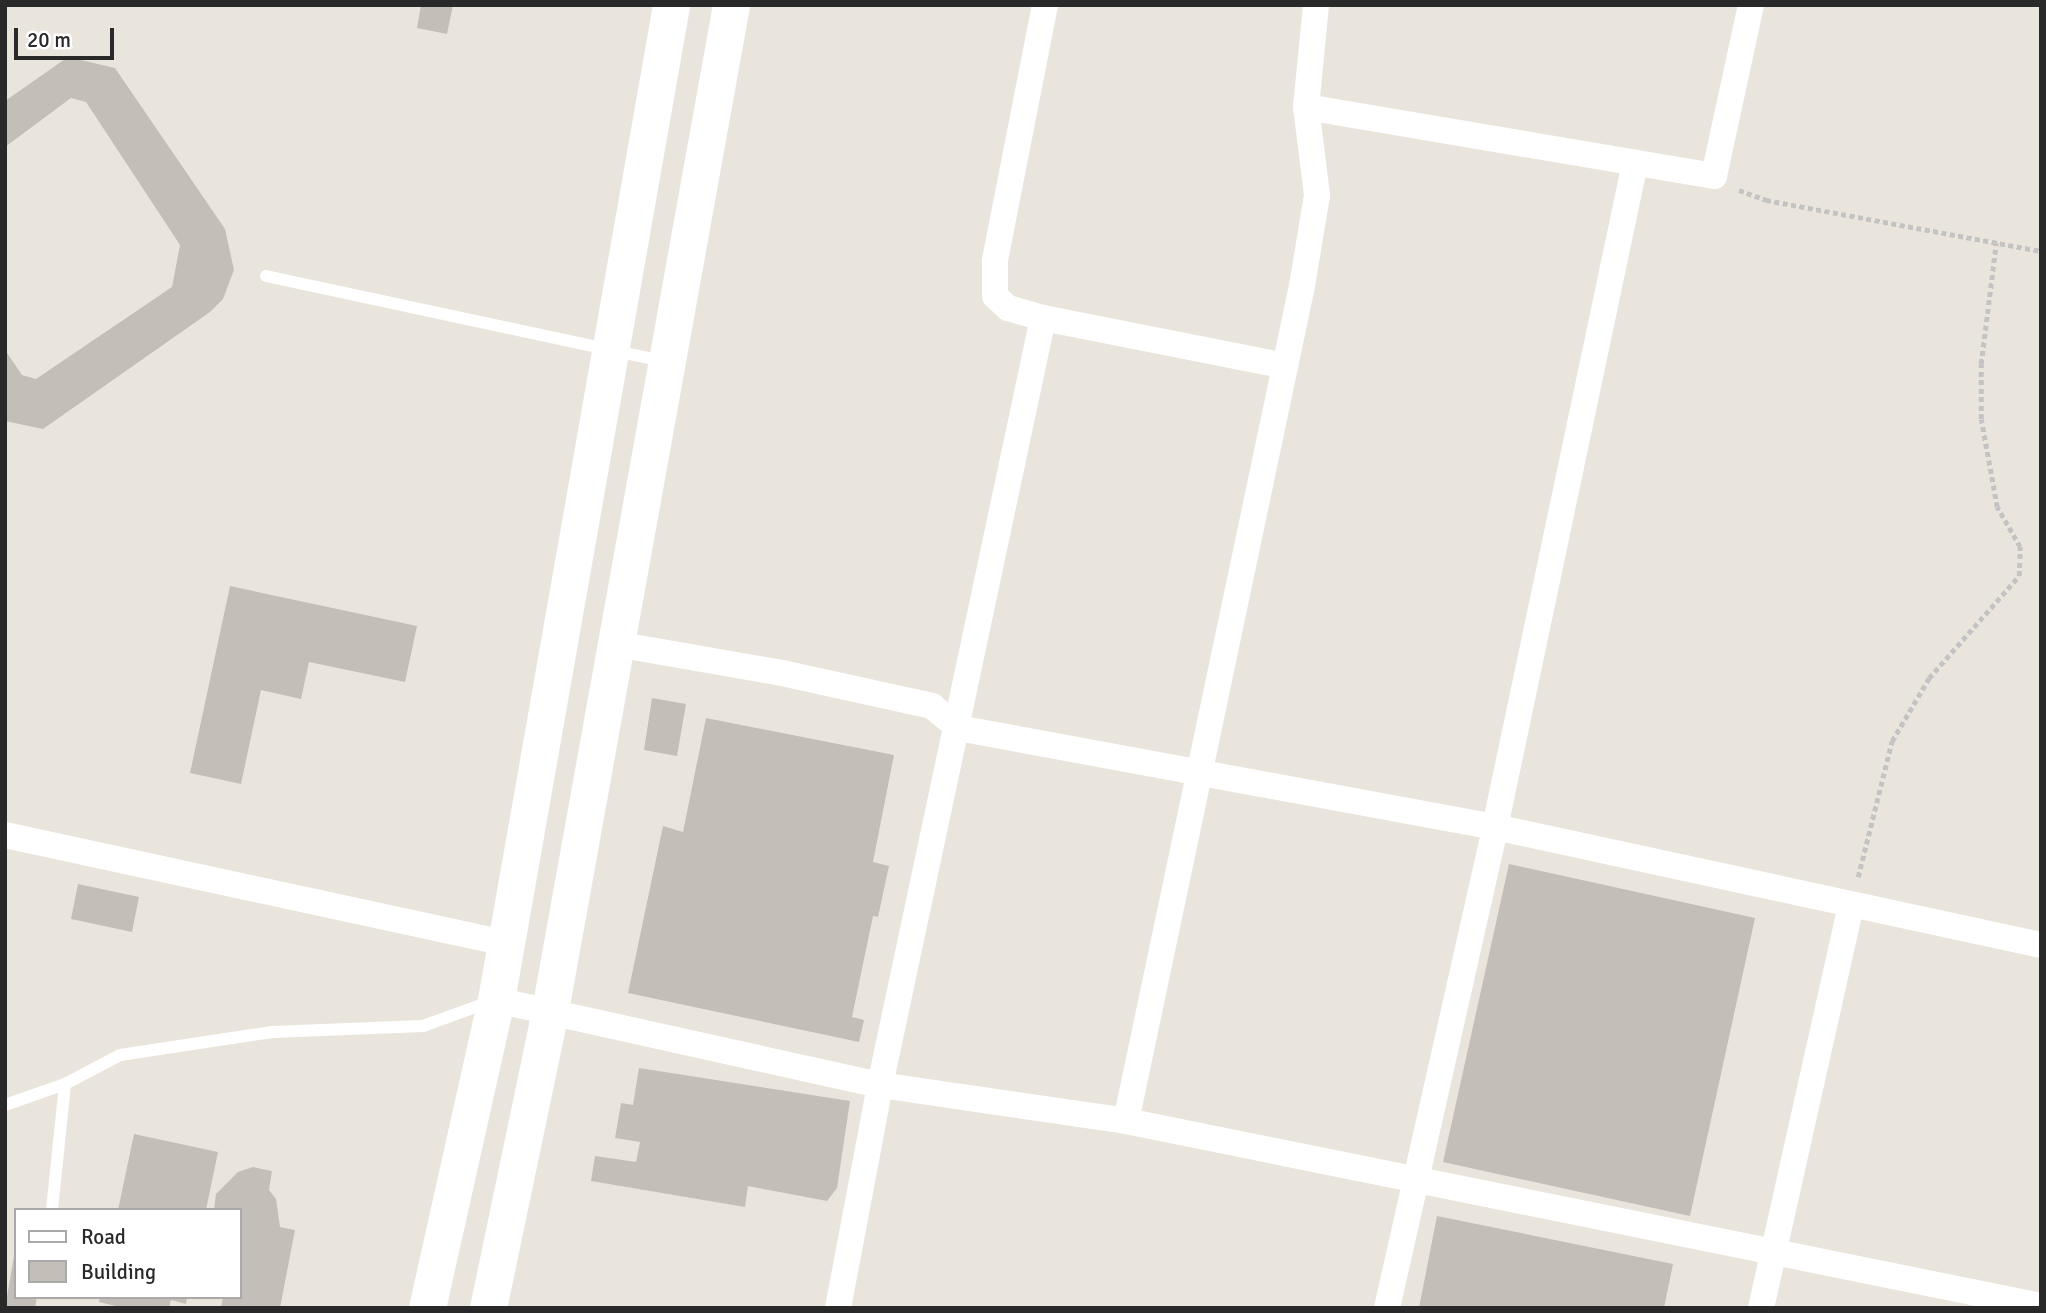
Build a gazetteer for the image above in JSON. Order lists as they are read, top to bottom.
{
  "legend": ["Road", "Building"],
  "scale_bar": "20 m"
}
